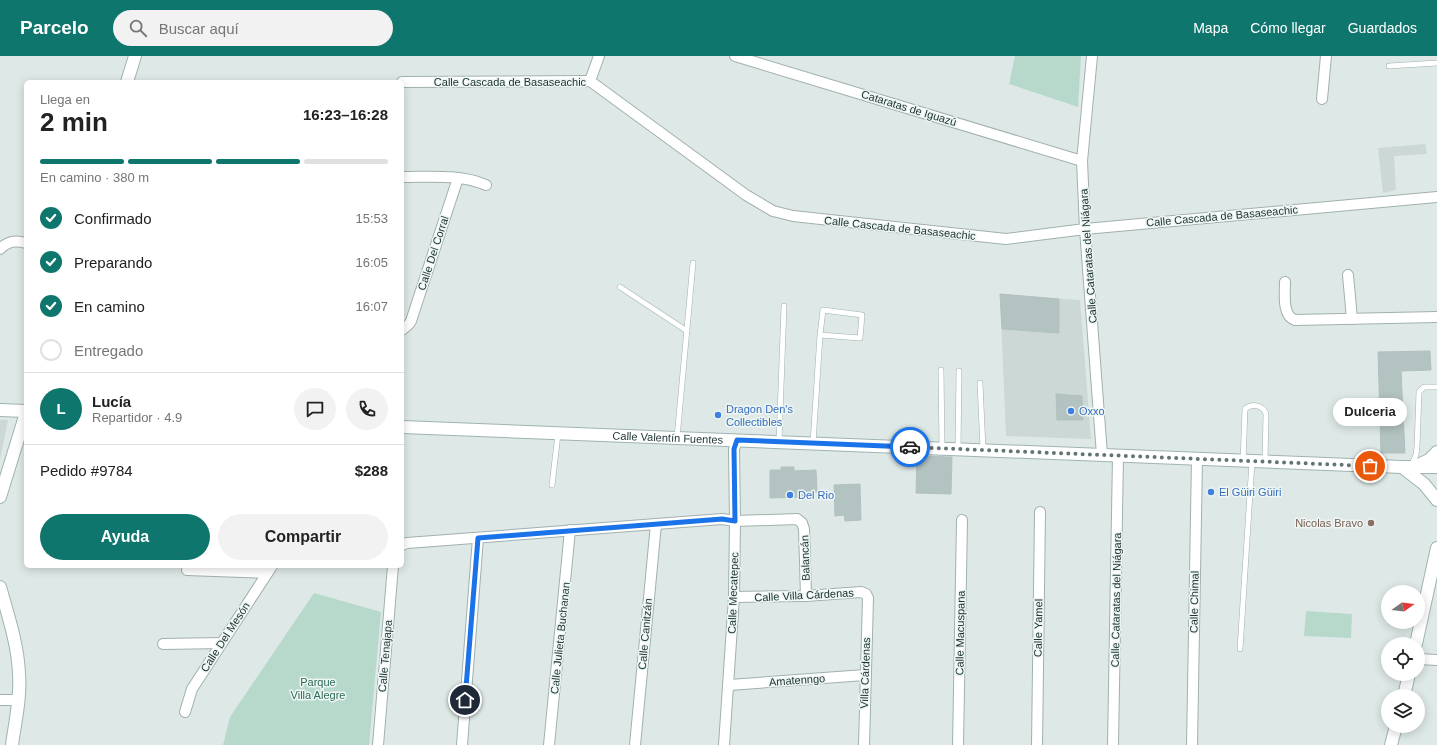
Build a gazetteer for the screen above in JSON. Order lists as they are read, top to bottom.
{
  "streets": {
    "street": [
      "Calle Cascada de Basaseachic",
      "Cataratas de Iguazú",
      "Calle Del Corral",
      "Calle Cataratas del Niágara",
      "Calle Valentín Fuentes",
      "Balancán",
      "Calle Mecatepec",
      "Calle Villa Cárdenas",
      "Calle Chimal",
      "Calle Yamel",
      "Calle Macuspana",
      "Calle Canitzán",
      "Calle Del Mesón",
      "Calle Julieta Buchanan",
      "Calle Tenajapa",
      "Villa Cárdenas",
      "Amatenngo"
    ]
  },
  "crossings": [
    ["Calle Cascada de Basaseachic", "Calle Cataratas del Niágara"],
    ["Cataratas de Iguazú", "Calle Cataratas del Niágara"],
    ["Calle Cataratas del Niágara", "Calle Valentín Fuentes"],
    ["Calle Valentín Fuentes", "Calle Mecatepec"],
    ["Calle Valentín Fuentes", "Calle Chimal"],
    ["Balancán", "Calle Mecatepec"],
    ["Balancán", "Calle Villa Cárdenas"],
    ["Calle Mecatepec", "Calle Villa Cárdenas"],
    ["Calle Mecatepec", "Amatenngo"],
    ["Calle Villa Cárdenas", "Villa Cárdenas"],
    ["Villa Cárdenas", "Amatenngo"]
  ],
  "parks": ["Parque Villa Alegre"],
  "places": [
    "Oxxo",
    "Dragon Den's Collectibles",
    "Dulceria",
    "El Güiri Güiri",
    "Del Rio",
    "Nicolas Bravo"
  ],
  "north": "right",
  "page": {
    "header": "Parcelo",
    "search": "Buscar aquí",
    "nav": ["Mapa", "Cómo llegar", "Guardados"],
    "heading": ["2 min", "Llega en", "16:23–16:28"],
    "panel": [
      "Lucía",
      "Repartidor · 4.9",
      "Pedido #9784",
      "$288"
    ],
    "bar": "En camino · 380 m",
    "list": [
      ["Confirmado", "15:53"],
      ["Preparando", "16:05"],
      ["En camino", "16:07"],
      "Entregado"
    ],
    "round": "L",
    "bubble": "Dulceria",
    "buttons": ["Ayuda", "Compartir"]
  }
}
